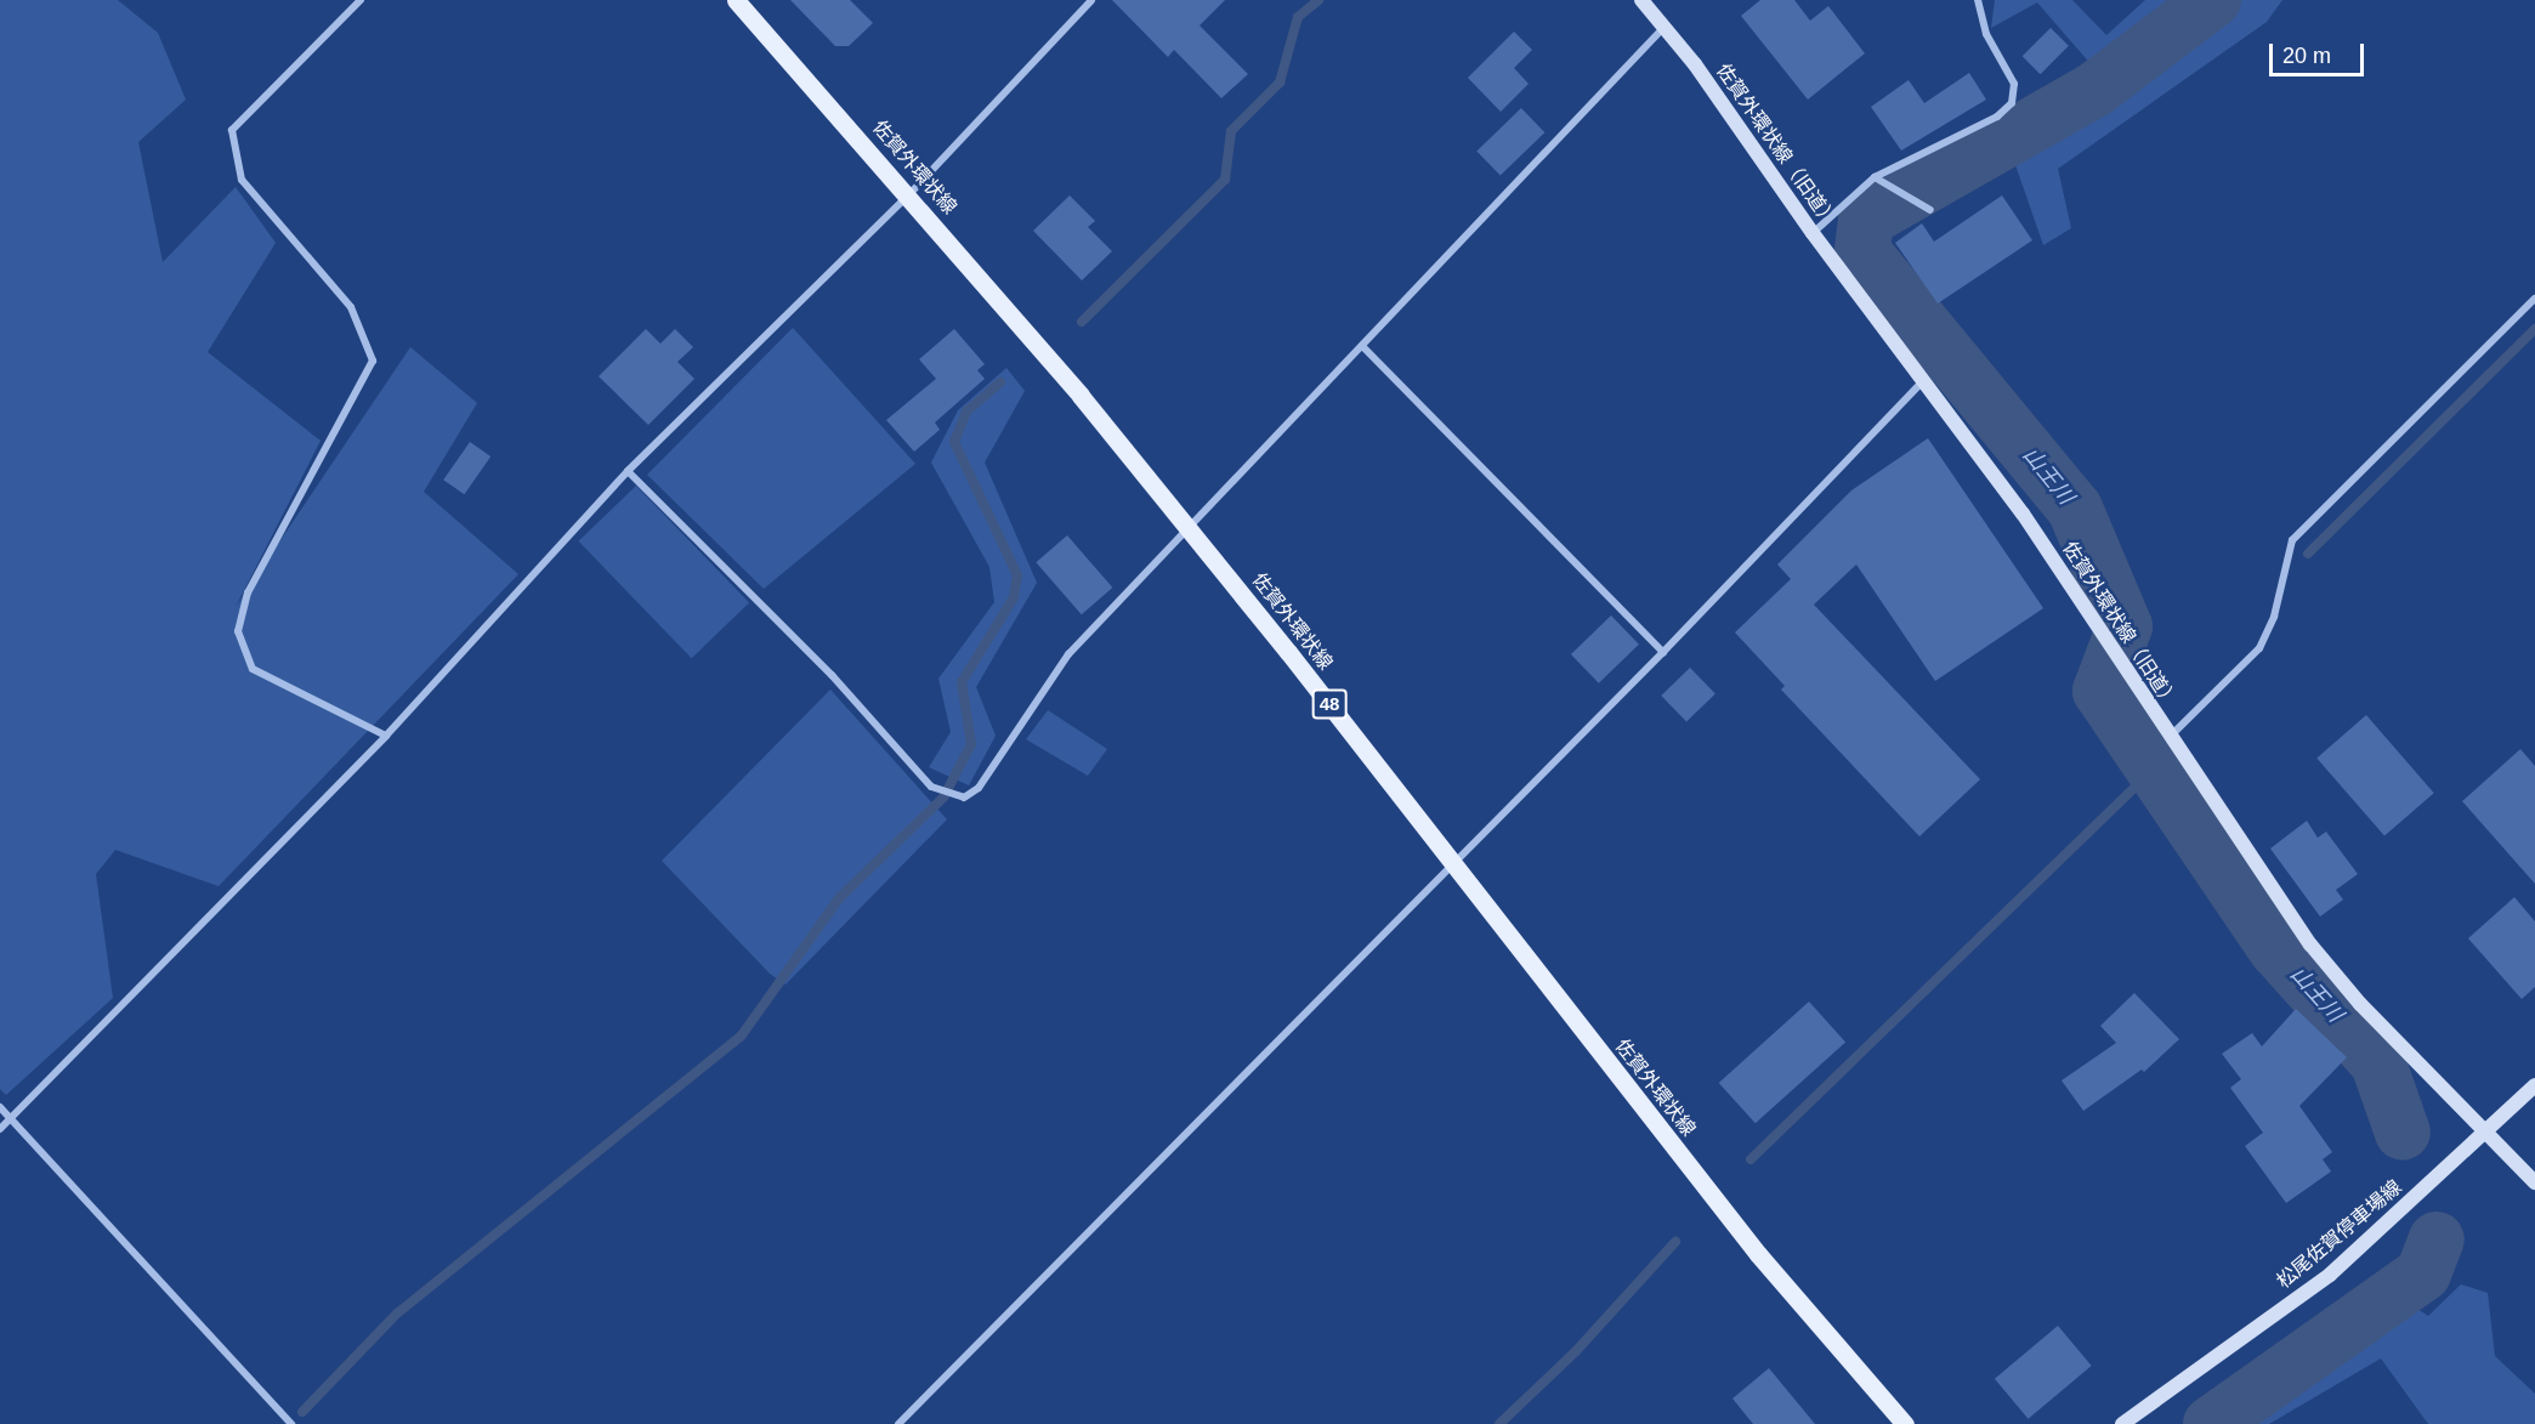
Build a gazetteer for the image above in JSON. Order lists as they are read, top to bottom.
{
  "streets": {
    "main road": ["佐賀外環状線", "48"],
    "street": ["佐賀外環状線（旧道）", "松尾佐賀停車場線"]
  },
  "crossings": [
    ["佐賀外環状線（旧道）", "松尾佐賀停車場線"]
  ],
  "water": ["山王川"],
  "scale_bar": "20 m"
}
